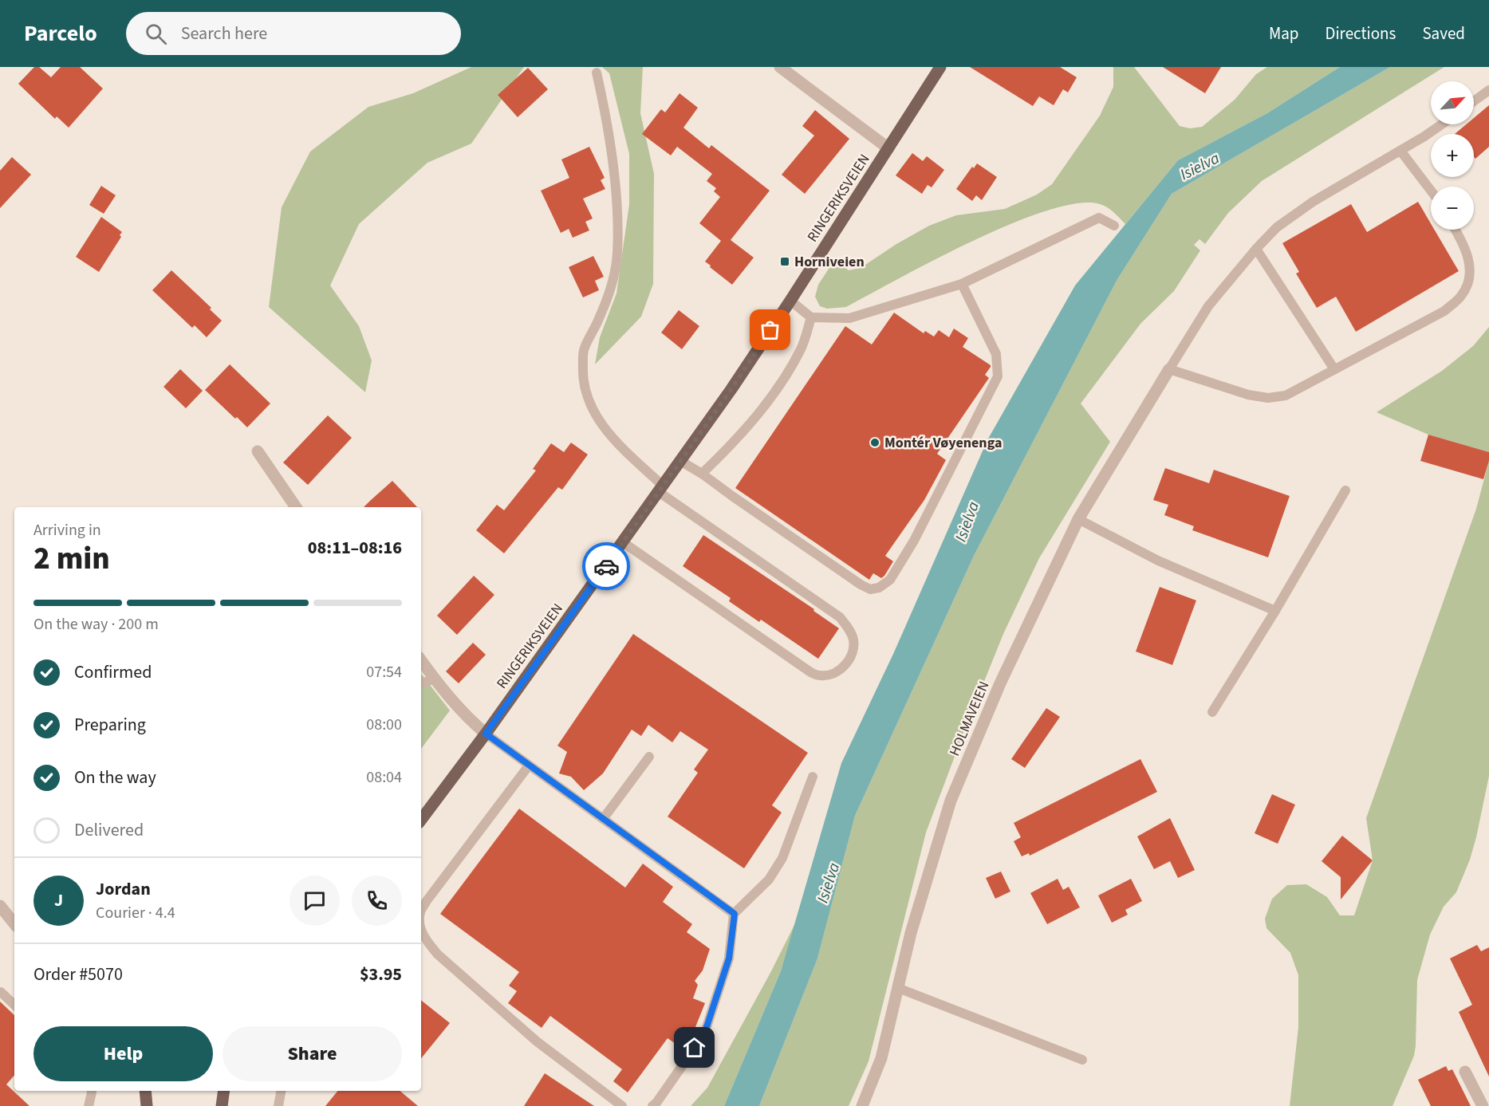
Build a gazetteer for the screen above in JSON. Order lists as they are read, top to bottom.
{
  "streets": {
    "main road": ["RINGERIKSVEIEN"],
    "street": ["HOLMAVEIEN"]
  },
  "water": ["Isielva"],
  "places": {
    "transit": ["Horniveien"],
    "other": ["Montér Vøyenenga"]
  },
  "north": "top right",
  "page": {
    "header": "Parcelo",
    "search": "Search here",
    "nav": ["Map", "Directions", "Saved"],
    "map_buttons": ["+", "−"],
    "heading": ["2 min", "Arriving in", "08:11–08:16"],
    "panel": [
      "Jordan",
      "Courier · 4.4",
      "Order #5070",
      "$3.95"
    ],
    "bar": "On the way · 200 m",
    "list": [
      ["Confirmed", "07:54"],
      ["Preparing", "08:00"],
      ["On the way", "08:04"],
      "Delivered"
    ],
    "round": "J",
    "buttons": ["Help", "Share"]
  }
}
